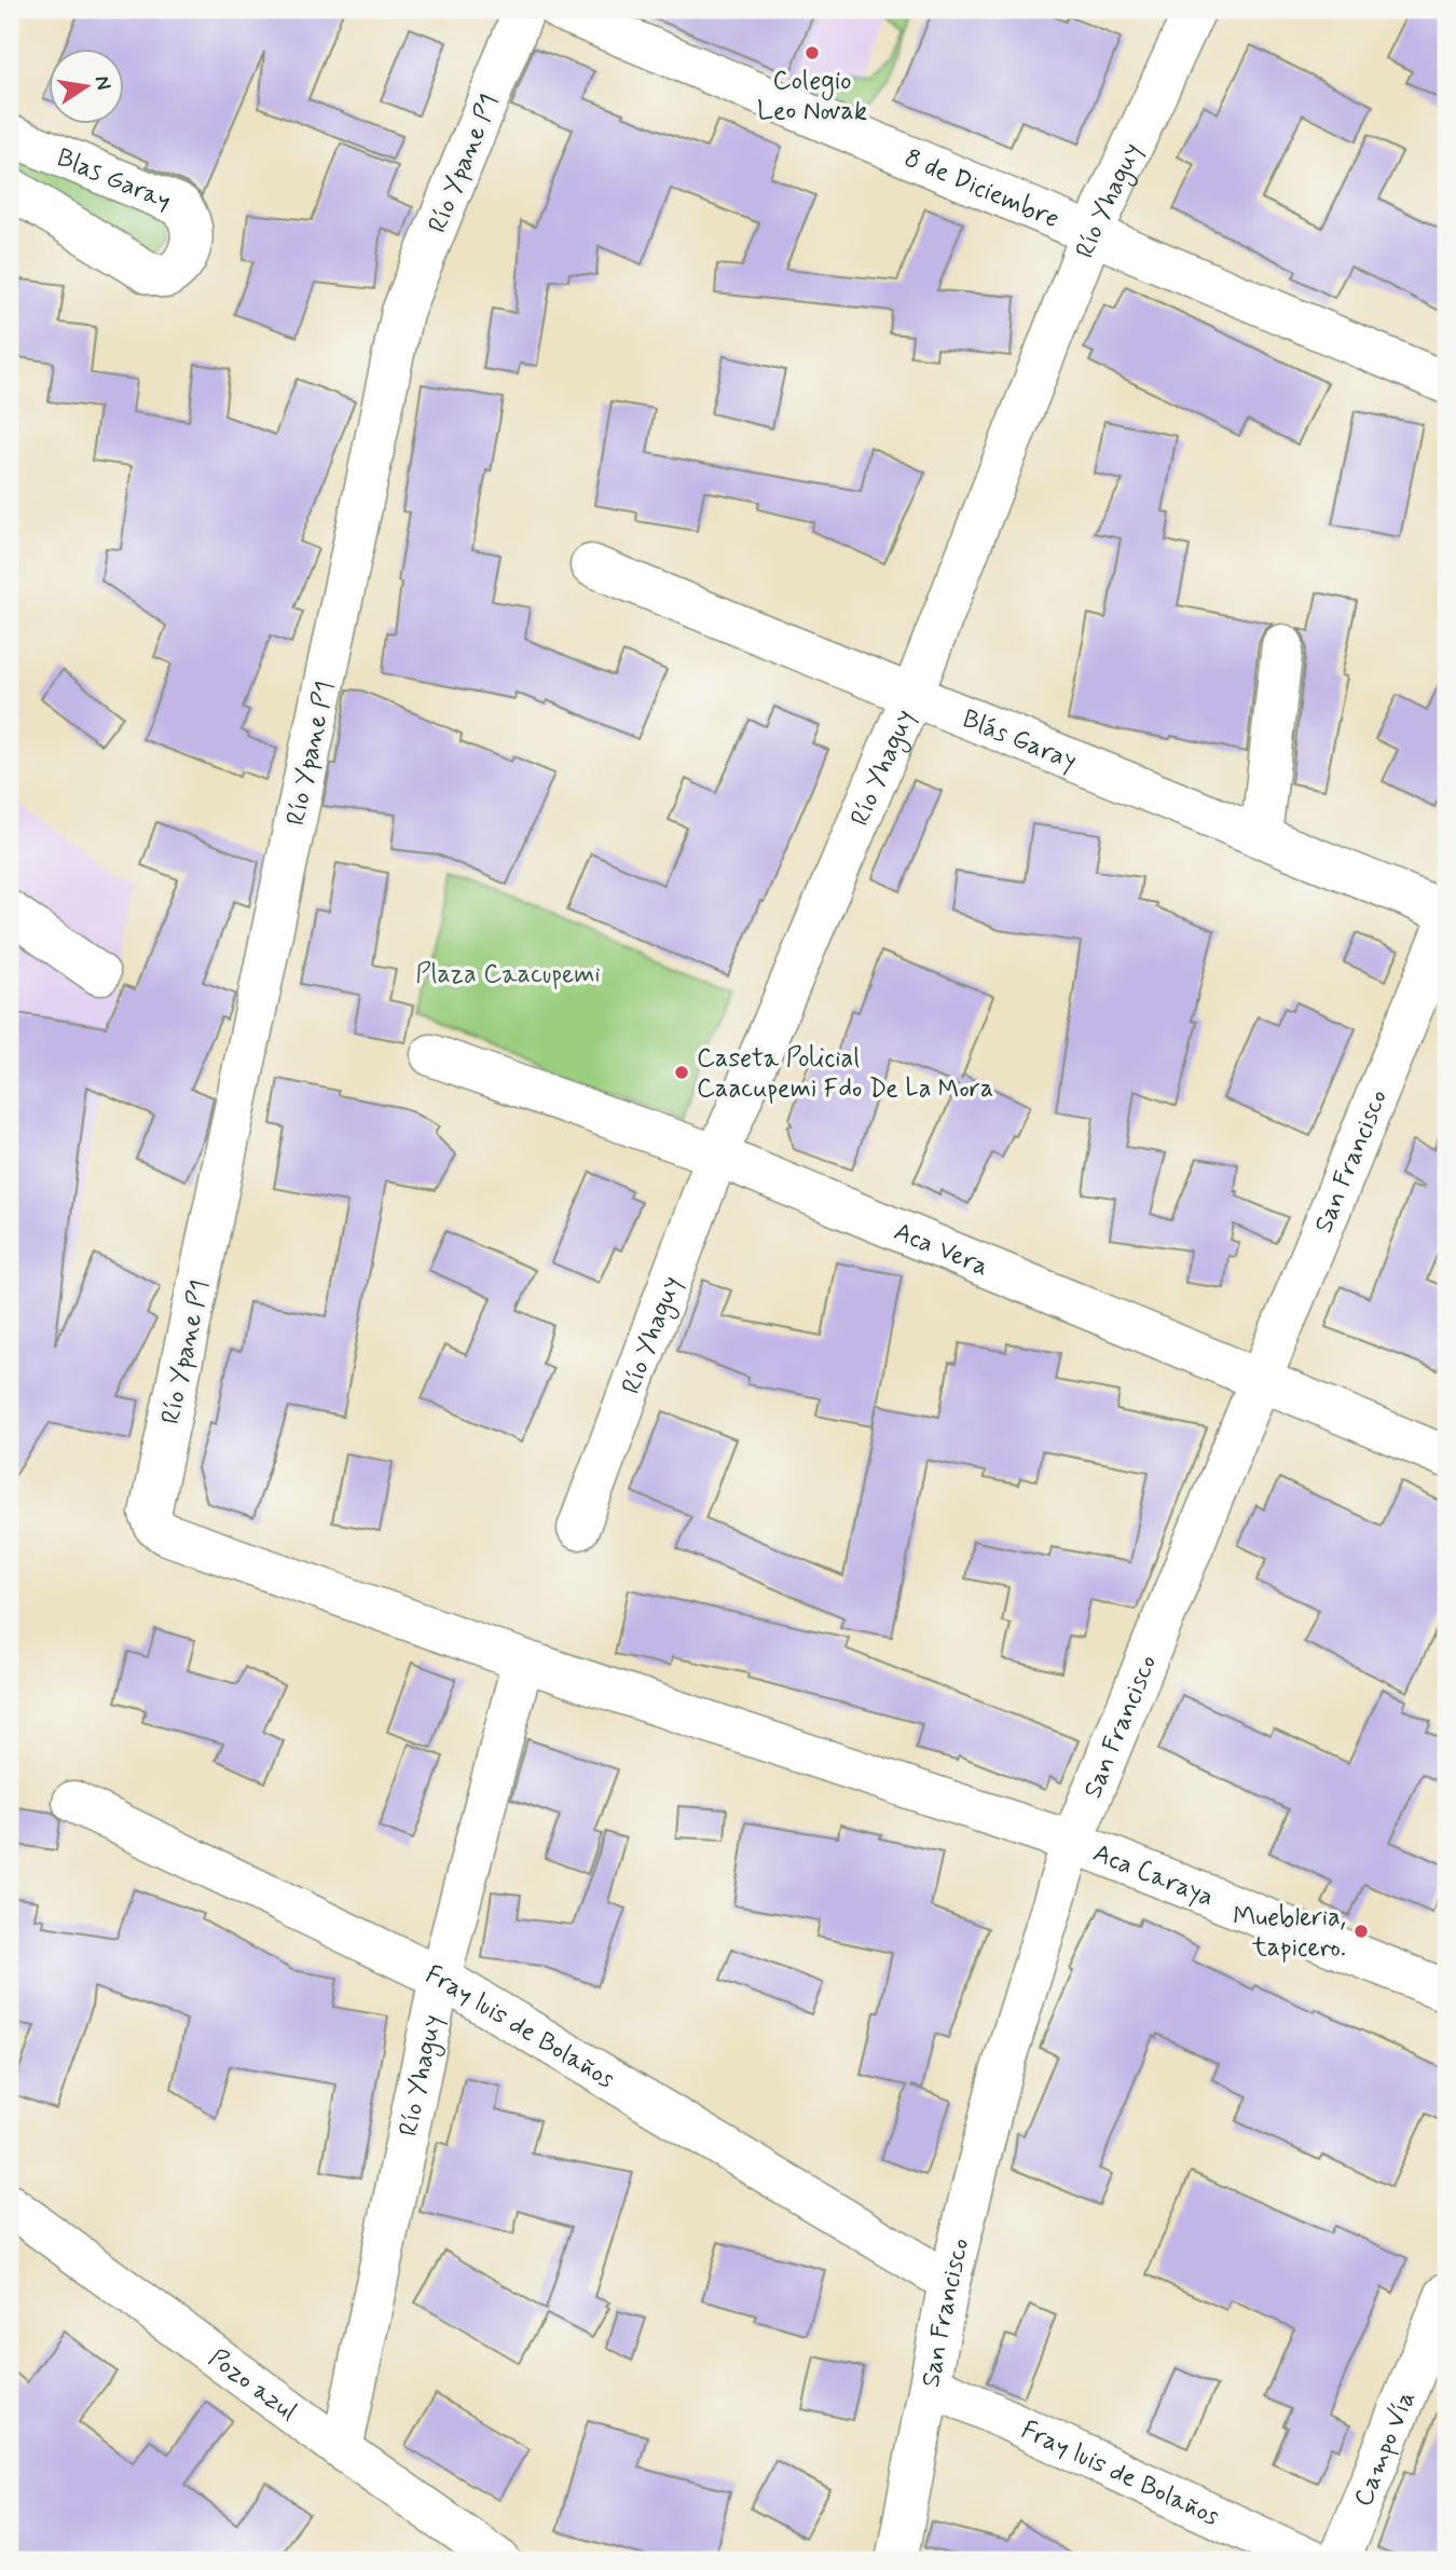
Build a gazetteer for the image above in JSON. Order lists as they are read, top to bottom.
{
  "streets": {
    "street": [
      "Río Ypane P1",
      "Blas Garay",
      "8 de Diciembre",
      "Río Yhaguy",
      "Blás Garay",
      "San Francisco",
      "Aca Vera",
      "Aca Caraya",
      "Fray luis de Bolaños",
      "Pozo azul",
      "Campo Vía"
    ]
  },
  "crossings": [
    ["Río Ypane P1", "Aca Caraya"],
    ["8 de Diciembre", "Río Yhaguy"],
    ["Río Yhaguy", "Blás Garay"],
    ["Río Yhaguy", "Aca Vera"],
    ["Río Yhaguy", "Aca Caraya"],
    ["Río Yhaguy", "Fray luis de Bolaños"],
    ["Río Yhaguy", "Pozo azul"],
    ["San Francisco", "Aca Vera"],
    ["San Francisco", "Aca Caraya"],
    ["San Francisco", "Fray luis de Bolaños"]
  ],
  "parks": ["Plaza Caacupemi"],
  "places": ["Colegio Leo Novak", "Caseta Policial Caacupemi Fdo De La Mora", "Muebleria, tapicero."],
  "north": "right"
}
